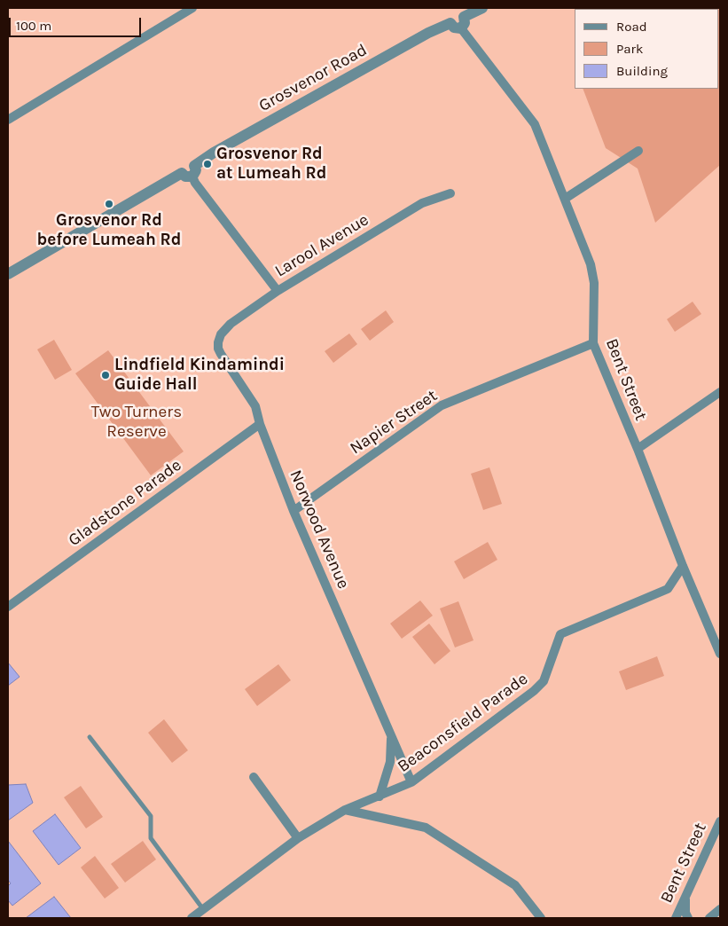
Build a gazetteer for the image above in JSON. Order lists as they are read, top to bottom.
{
  "streets": {
    "street": [
      "Grosvenor Road",
      "Larool Avenue",
      "Bent Street",
      "Napier Street",
      "Gladstone Parade",
      "Norwood Avenue",
      "Beaconsfield Parade"
    ]
  },
  "crossings": [
    ["Grosvenor Road", "Bent Street"],
    ["Larool Avenue", "Norwood Avenue"],
    ["Bent Street", "Napier Street"],
    ["Bent Street", "Beaconsfield Parade"],
    ["Napier Street", "Norwood Avenue"],
    ["Gladstone Parade", "Norwood Avenue"],
    ["Norwood Avenue", "Beaconsfield Parade"]
  ],
  "parks": ["Two Turners Reserve"],
  "places": ["Grosvenor Rd at Lumeah Rd", "Grosvenor Rd before Lumeah Rd", "Lindfield Kindamindi Guide Hall"],
  "legend": ["Road", "Park", "Building"],
  "scale_bar": "100 m"
}
